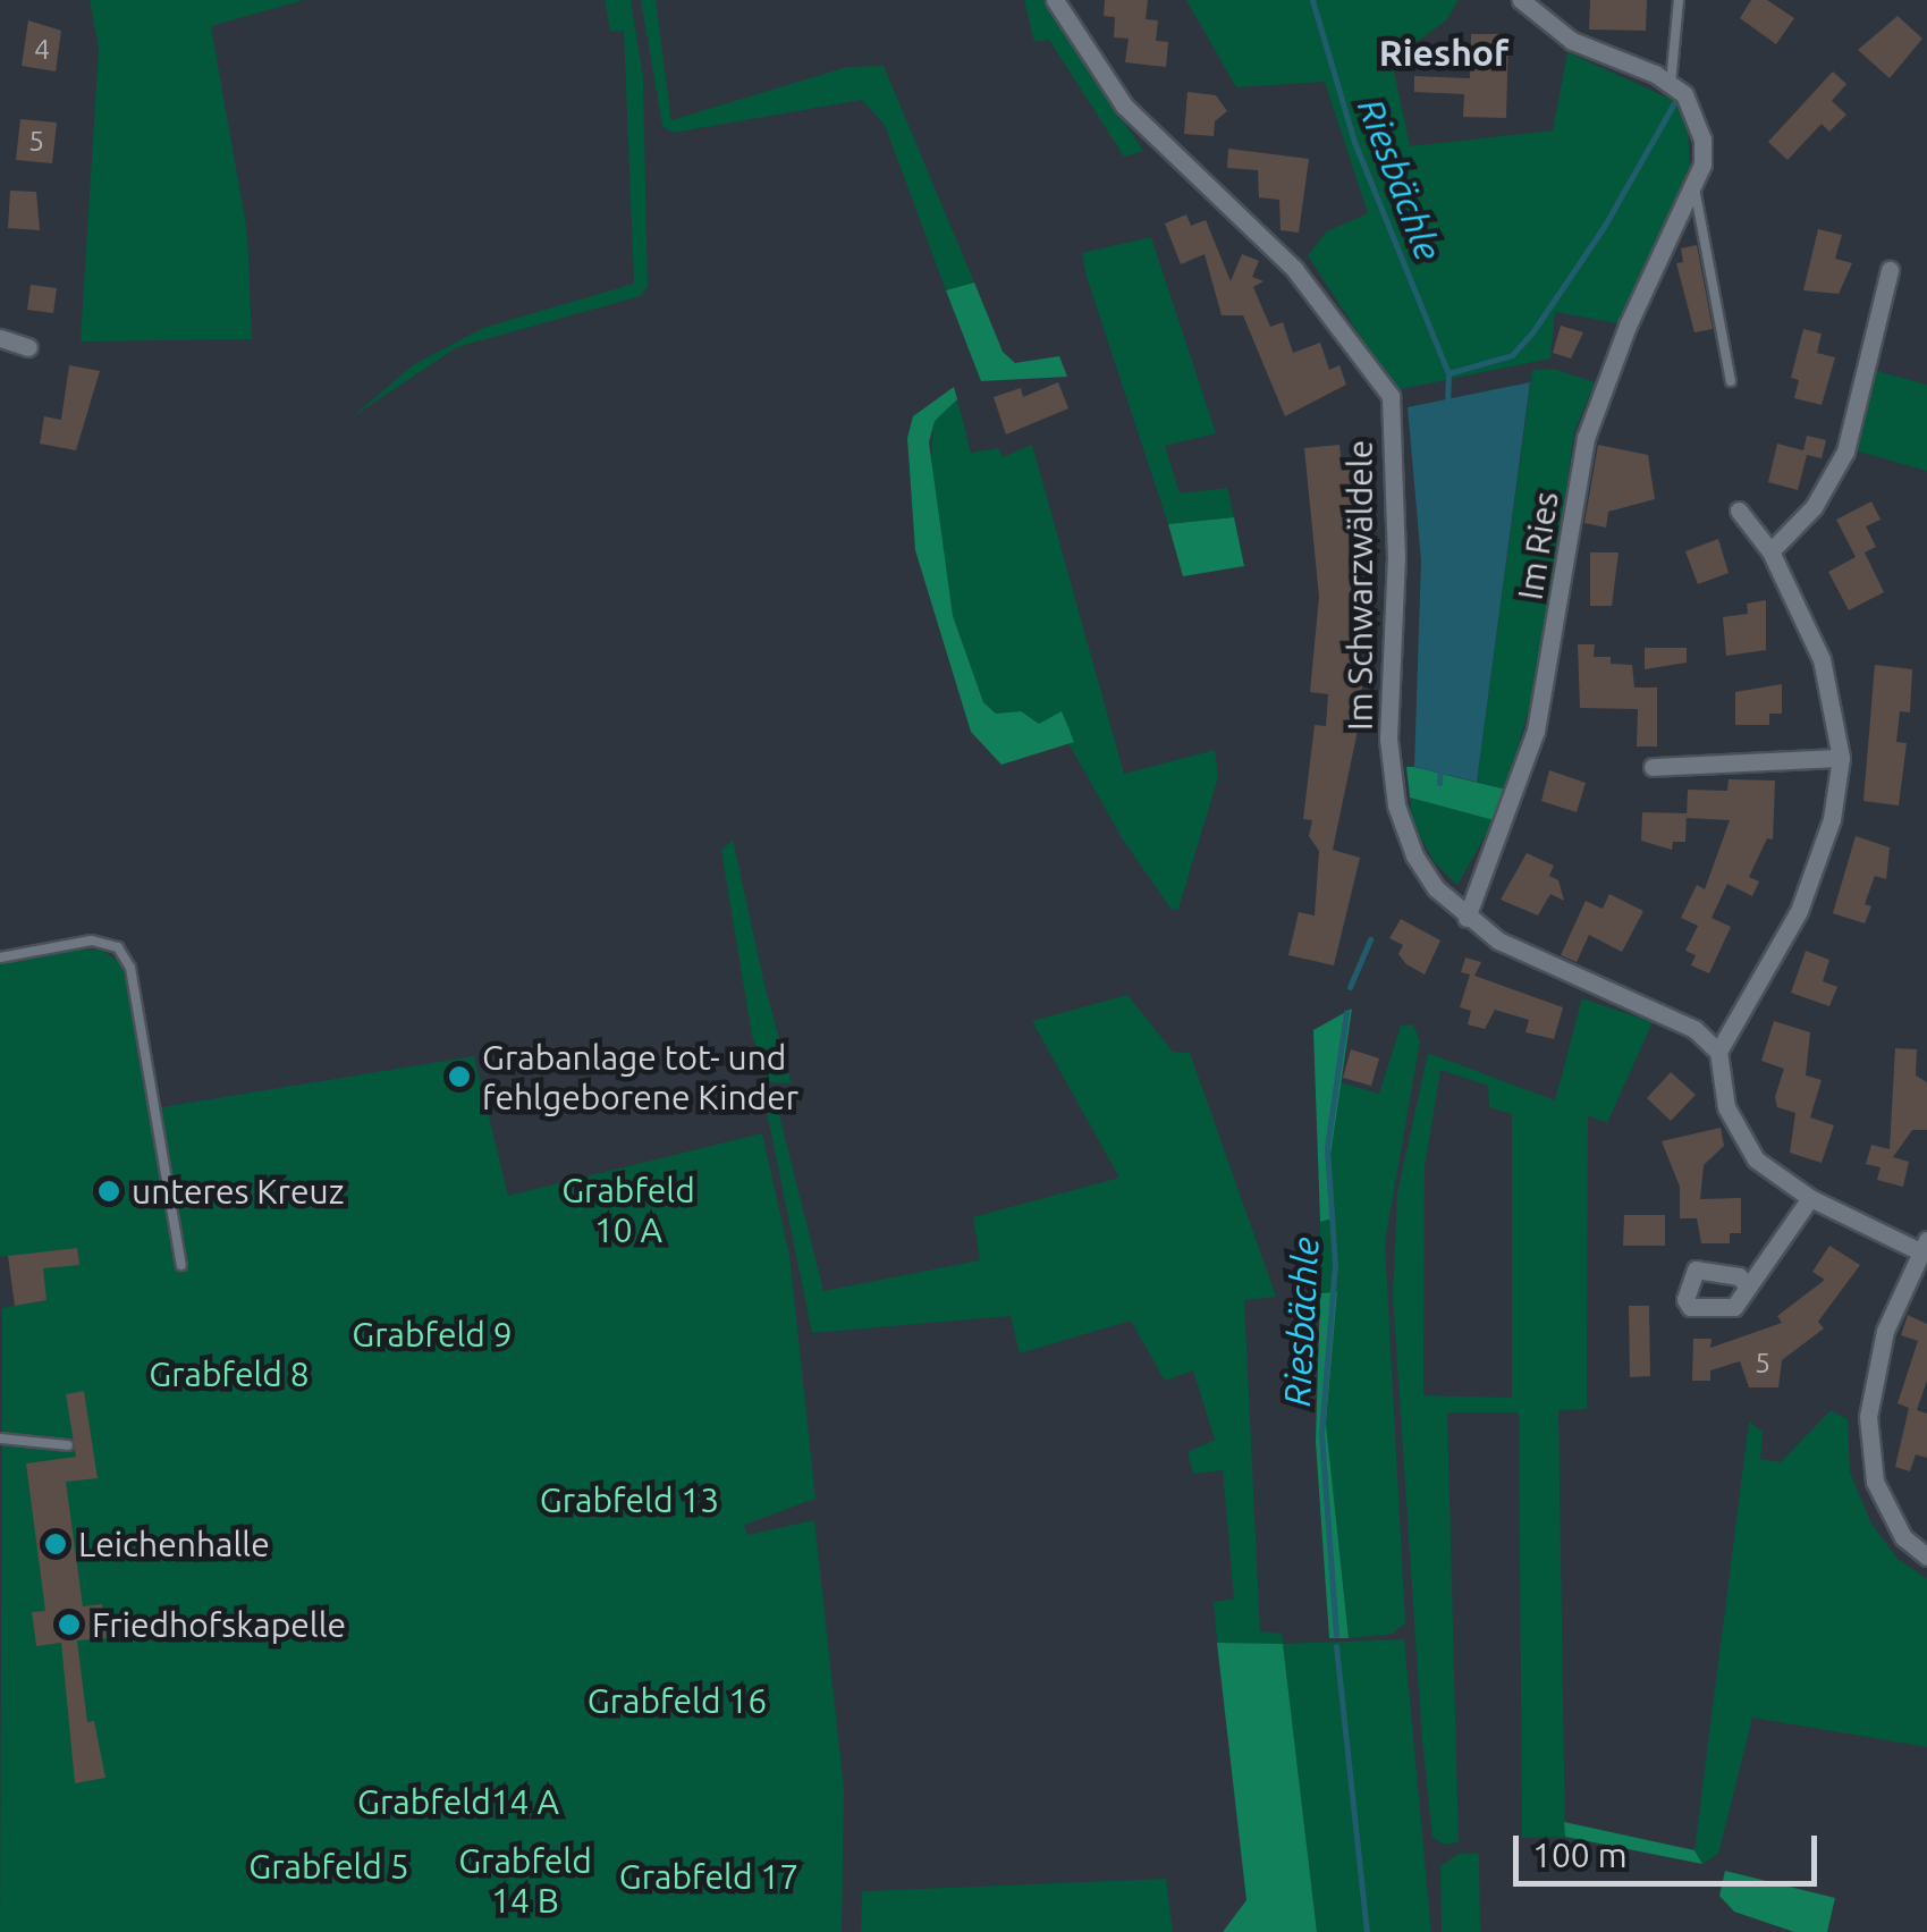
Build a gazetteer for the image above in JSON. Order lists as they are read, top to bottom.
{
  "streets": {
    "street": ["Im Ries", "Im Schwarzwäldele"]
  },
  "crossings": [
    ["Im Ries", "Im Schwarzwäldele"]
  ],
  "districts": ["Rieshof"],
  "water": ["Riesbächle"],
  "parks": [
    "Grabfeld 10 A",
    "Grabfeld 9",
    "Grabfeld 8",
    "Grabfeld 13",
    "Grabfeld 16",
    "Grabfeld14 A",
    "Grabfeld 14 B",
    "Grabfeld 5",
    "Grabfeld 17"
  ],
  "places": [
    "Grabanlage tot- und fehlgeborene Kinder",
    "unteres Kreuz",
    "Leichenhalle",
    "Friedhofskapelle"
  ],
  "house_numbers": ["4", "5", "5"],
  "scale_bar": "100 m"
}
